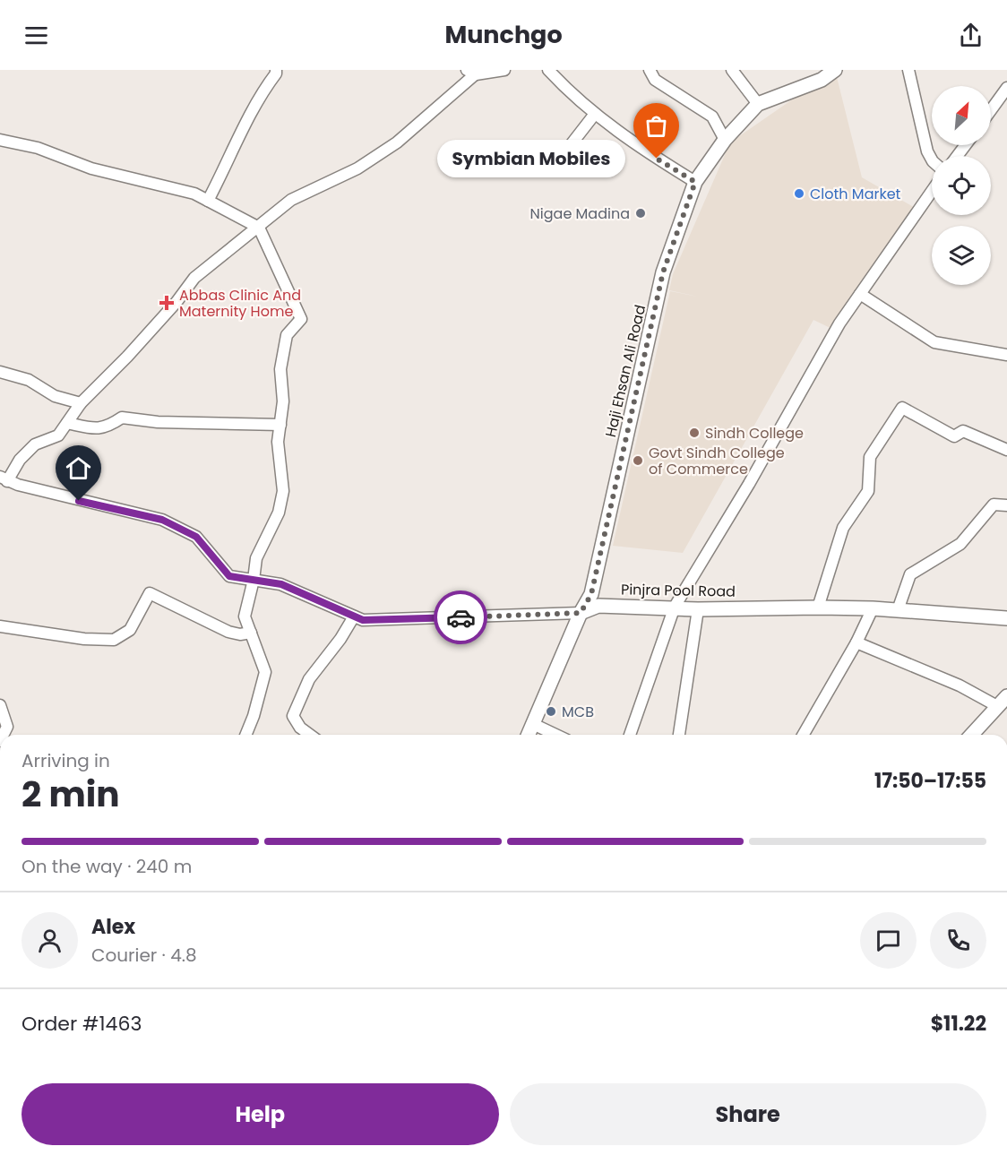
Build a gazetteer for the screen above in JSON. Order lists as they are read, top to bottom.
{
  "streets": {
    "street": ["Haji Ehsan Ali Road", "Pinjra Pool Road"]
  },
  "crossings": [
    ["Haji Ehsan Ali Road", "Pinjra Pool Road"]
  ],
  "places": {
    "other": [
      "Symbian Mobiles",
      "Cloth Market",
      "Nigae Madina",
      "Sindh College",
      "Govt Sindh College of Commerce",
      "MCB"
    ],
    "health": ["Abbas Clinic And Maternity Home"]
  },
  "north": "top right",
  "page": {
    "header": "Munchgo",
    "bubble": "Symbian Mobiles",
    "heading": ["2 min", "Arriving in", "17:50–17:55"],
    "panel": [
      "Alex",
      "Courier · 4.8",
      "Order #1463",
      "$11.22"
    ],
    "bar": "On the way · 240 m",
    "buttons": ["Help", "Share"]
  }
}
